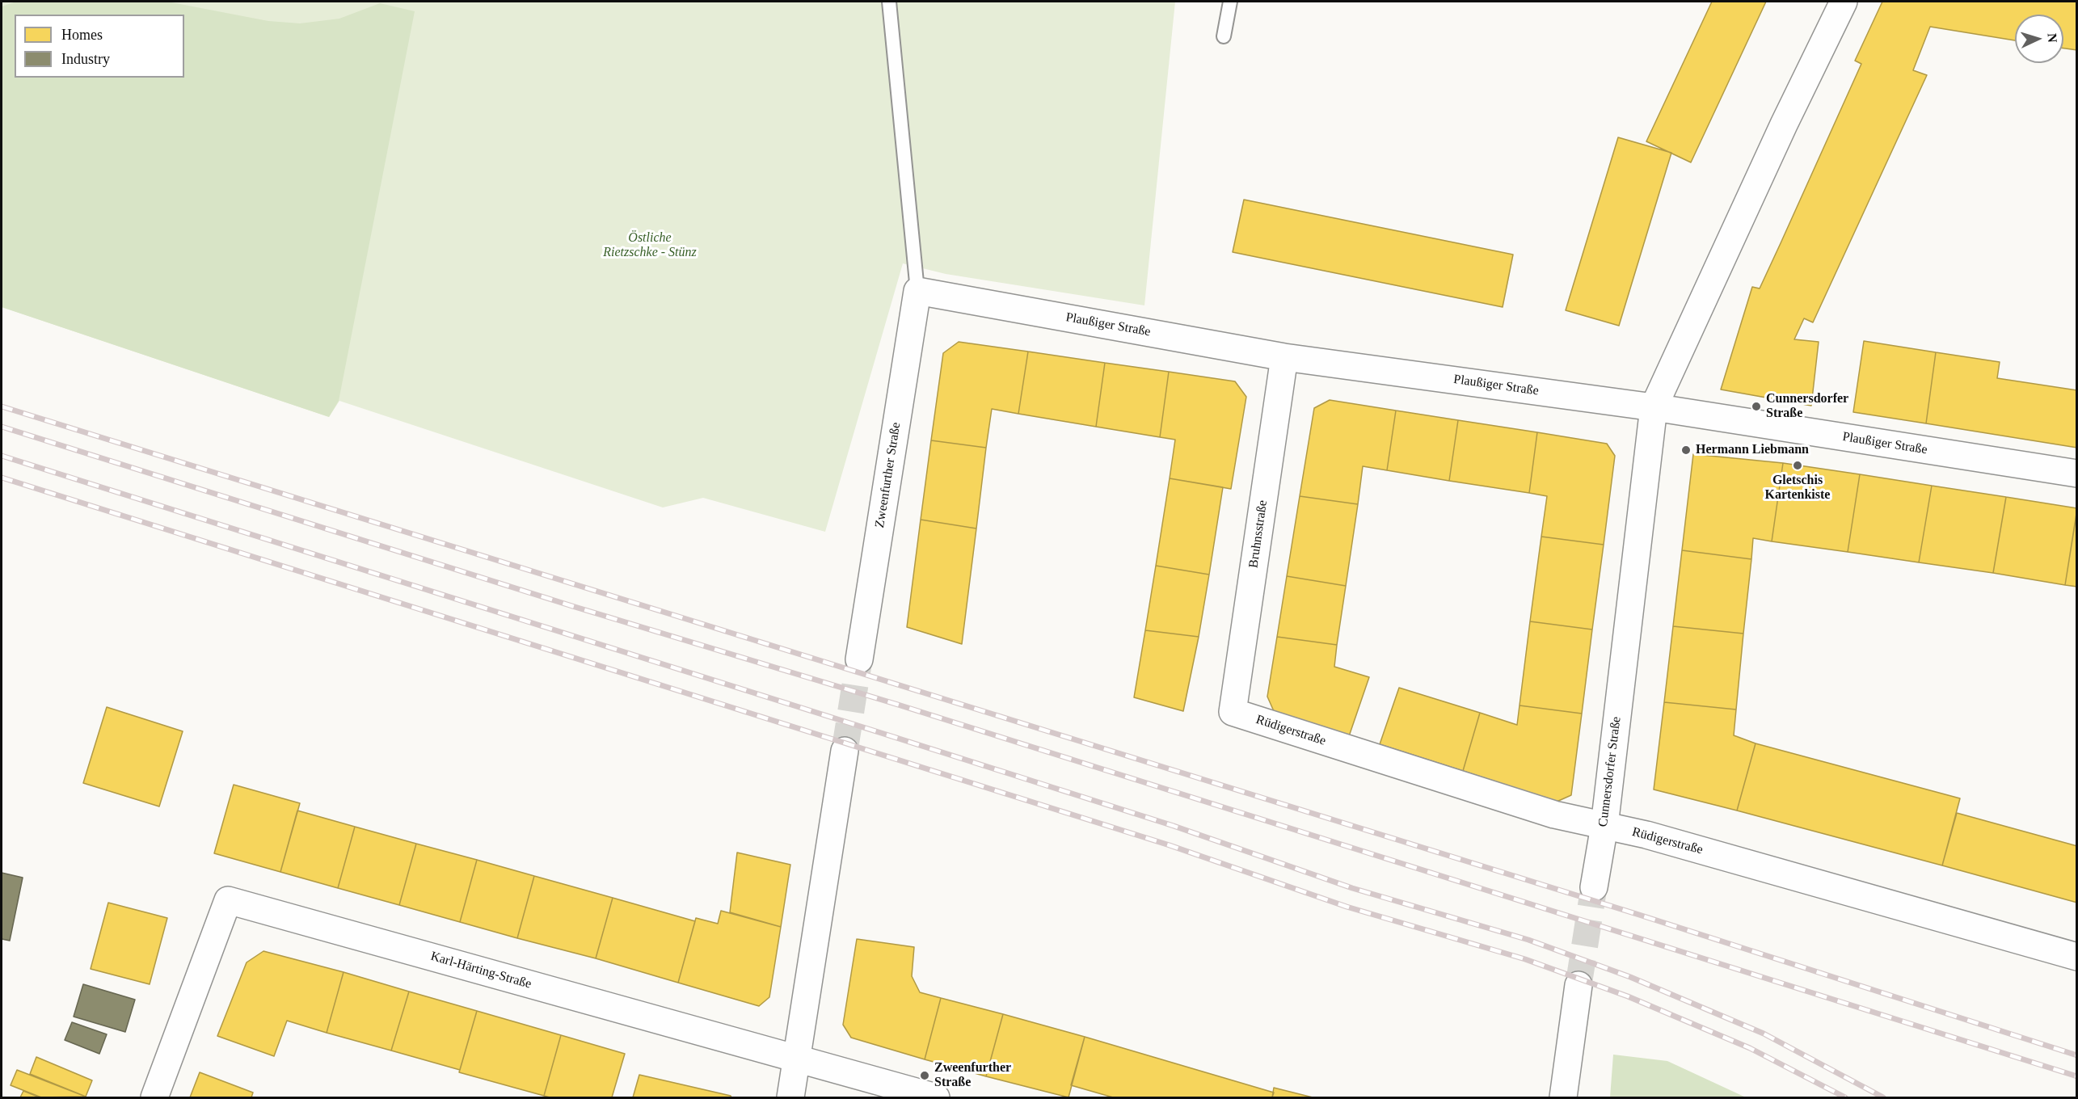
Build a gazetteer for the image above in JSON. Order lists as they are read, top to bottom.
{
  "streets": {
    "street": [
      "Plaußiger Straße",
      "Zweenfurther Straße",
      "Bruhnsstraße",
      "Rüdigerstraße",
      "Cunnersdorfer Straße",
      "Karl-Härting-Straße"
    ]
  },
  "crossings": [
    ["Plaußiger Straße", "Zweenfurther Straße"],
    ["Plaußiger Straße", "Bruhnsstraße"],
    ["Plaußiger Straße", "Cunnersdorfer Straße"],
    ["Bruhnsstraße", "Rüdigerstraße"],
    ["Rüdigerstraße", "Cunnersdorfer Straße"]
  ],
  "parks": ["Östliche Rietzschke - Stünz"],
  "places": [
    "Cunnersdorfer Straße",
    "Hermann Liebmann",
    "Gletschis Kartenkiste",
    "Zweenfurther Straße"
  ],
  "legend": ["Homes", "Industry"],
  "north": "right"
}
